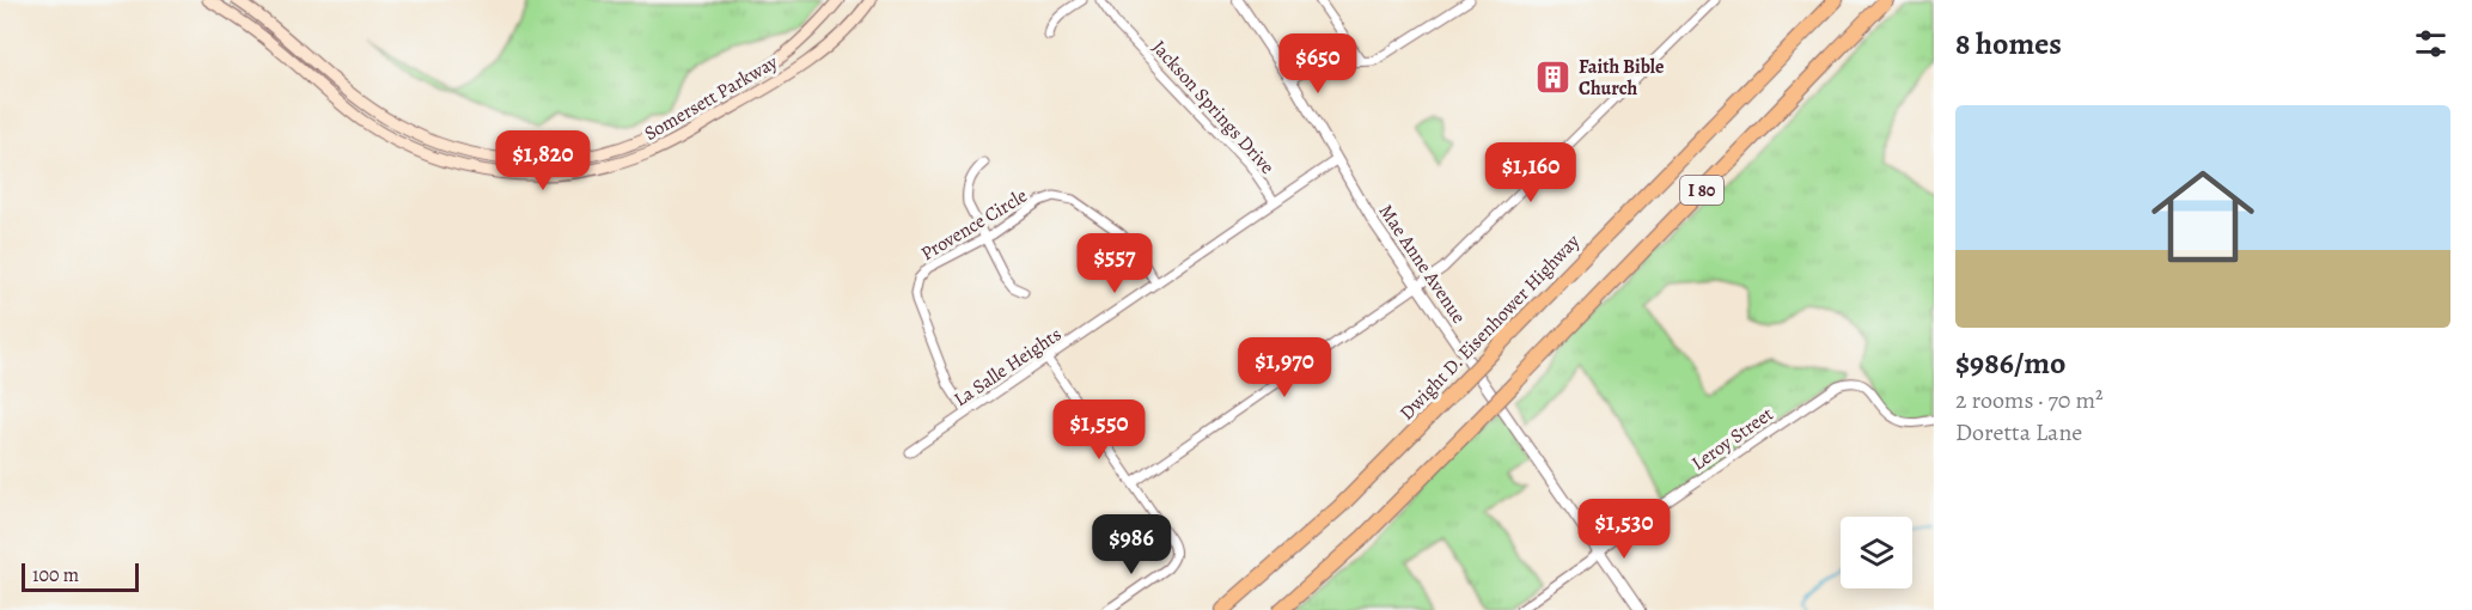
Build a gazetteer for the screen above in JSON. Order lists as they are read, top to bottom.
{
  "streets": {
    "highway": ["I 80", "Dwight D. Eisenhower Highway"],
    "main road": ["Somersett Parkway"],
    "street": [
      "Jackson Springs Drive",
      "Provence Circle",
      "Mae Anne Avenue",
      "La Salle Heights",
      "Leroy Street"
    ]
  },
  "crossings": [
    ["Jackson Springs Drive", "La Salle Heights"],
    ["Provence Circle", "La Salle Heights"],
    ["Mae Anne Avenue", "La Salle Heights"],
    ["Mae Anne Avenue", "Leroy Street"]
  ],
  "places": {
    "building": ["Faith Bible Church"]
  },
  "scale_bar": "100 m",
  "page": {
    "heading": "8 homes",
    "price": [
      "$650",
      "$1,820",
      "$1,160",
      "$557",
      "$1,970",
      "$1,550",
      "$1,530",
      "$986"
    ],
    "list": [
      {
        "name": "$986/mo",
        "note": "2 rooms · 70 m² · Doretta Lane"
      }
    ],
    "scale": "100 m"
  }
}
